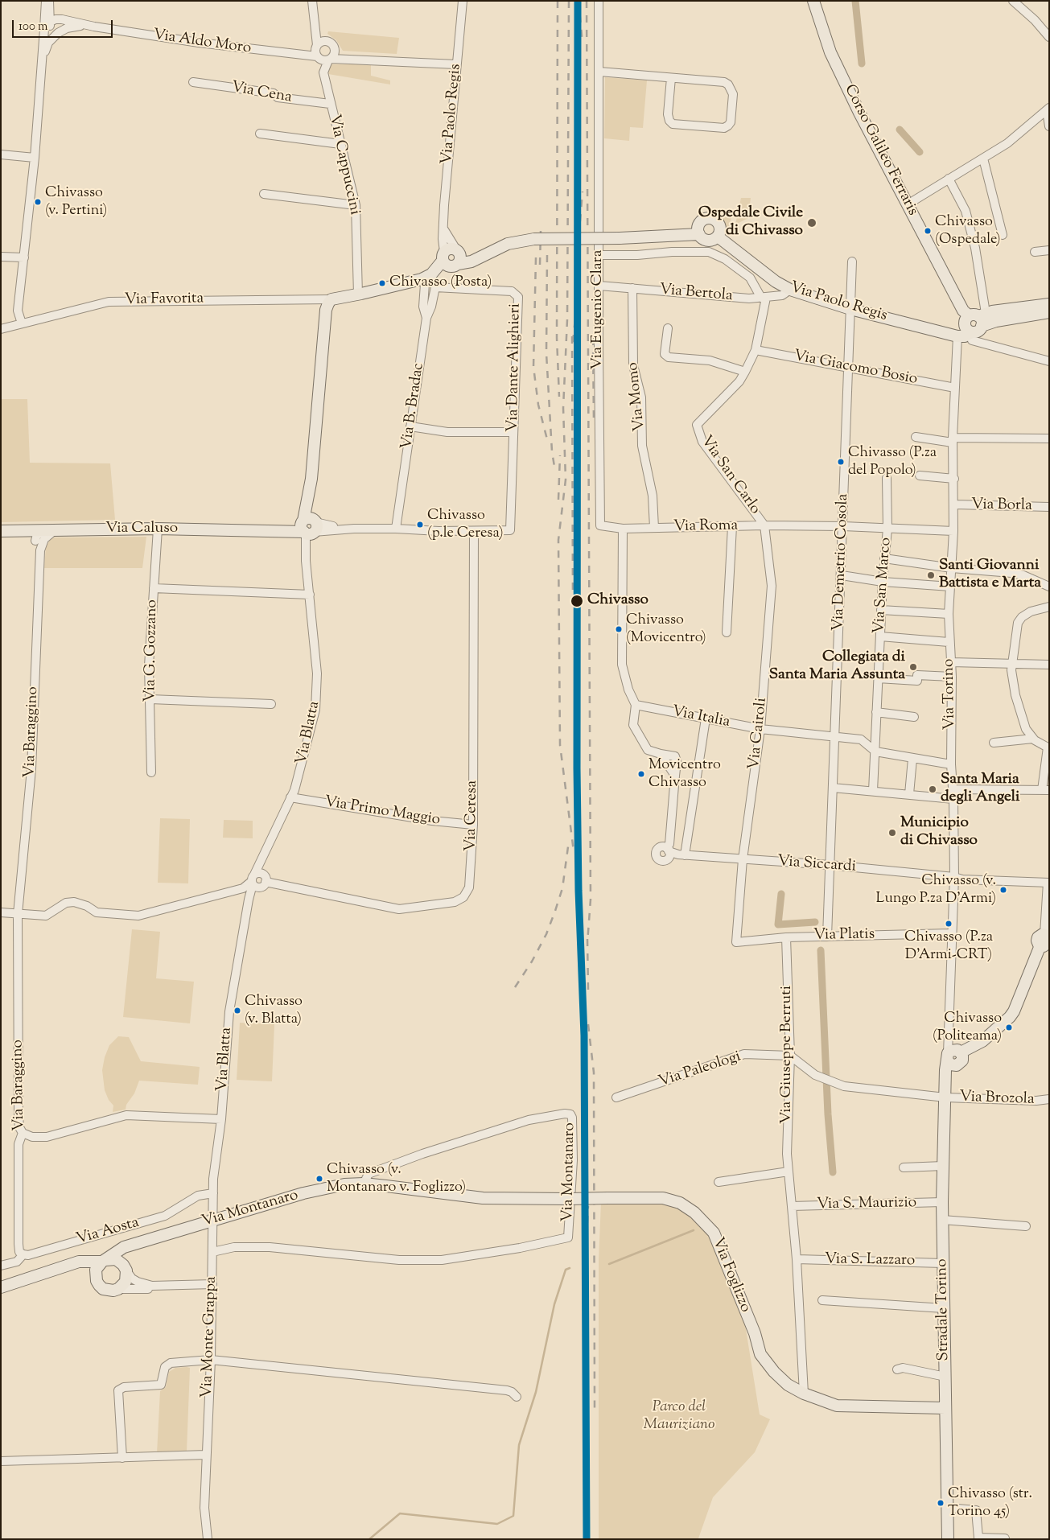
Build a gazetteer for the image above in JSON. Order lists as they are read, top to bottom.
{
  "streets": {
    "main road": [
      "Via Paolo Regis",
      "Corso Galileo Ferraris",
      "Via Caluso",
      "Via Montanaro",
      "Via Foglizzo",
      "Stradale Torino"
    ],
    "street": [
      "Via Aldo Moro",
      "Via Cena",
      "Via Cappuccini",
      "Via Bertola",
      "Via Favorita",
      "Via Eugenio Clara",
      "Via Dante Alighieri",
      "Via Giacomo Bosio",
      "Via Momo",
      "Via B. Bradac",
      "Via San Carlo",
      "Via Borla",
      "Via Roma",
      "Via Demetrio Cosola",
      "Via San Marco",
      "Via G. Gozzano",
      "Via Torino",
      "Via Italia",
      "Via Baraggino",
      "Via Blatta",
      "Via Cairoli",
      "Via Primo Maggio",
      "Via Ceresa",
      "Via Siccardi",
      "Via Platis",
      "Via Giuseppe Berruti",
      "Via Paleologi",
      "Via Brozola",
      "Via S. Maurizio",
      "Via Aosta",
      "Via S. Lazzaro",
      "Via Monte Grappa"
    ]
  },
  "crossings": [
    ["Via Aldo Moro", "Via Cappuccini"],
    ["Via Cena", "Via Cappuccini"],
    ["Via Paolo Regis", "Via Bertola"],
    ["Via Paolo Regis", "Via Demetrio Cosola"],
    ["Via Paolo Regis", "Via Torino"],
    ["Via Bertola", "Via Eugenio Clara"],
    ["Via Bertola", "Via Momo"],
    ["Via Bertola", "Via San Carlo"],
    ["Via Eugenio Clara", "Via Roma"],
    ["Via Dante Alighieri", "Via B. Bradac"],
    ["Via Dante Alighieri", "Via Caluso"],
    ["Via Giacomo Bosio", "Via San Carlo"],
    ["Via Giacomo Bosio", "Via Demetrio Cosola"],
    ["Via Giacomo Bosio", "Via Torino"],
    ["Via Momo", "Via Roma"],
    ["Via B. Bradac", "Via Caluso"],
    ["Via San Carlo", "Via Roma"],
    ["Via San Carlo", "Via Cairoli"],
    ["Via Borla", "Via Torino"],
    ["Via Roma", "Via Demetrio Cosola"],
    ["Via Roma", "Via Cairoli"],
    ["Via Caluso", "Via G. Gozzano"],
    ["Via Caluso", "Via Baraggino"],
    ["Via Caluso", "Via Blatta"],
    ["Via Caluso", "Via Ceresa"],
    ["Via Demetrio Cosola", "Via Italia"],
    ["Via Demetrio Cosola", "Via Siccardi"],
    ["Via Demetrio Cosola", "Via Platis"],
    ["Via San Marco", "Via Italia"],
    ["Via Torino", "Via Siccardi"],
    ["Via Torino", "Via Platis"],
    ["Via Torino", "Stradale Torino"],
    ["Via Italia", "Via Cairoli"],
    ["Via Italia", "Via Siccardi"],
    ["Via Baraggino", "Via Aosta"],
    ["Via Blatta", "Via Primo Maggio"],
    ["Via Blatta", "Via Ceresa"],
    ["Via Blatta", "Via Montanaro"],
    ["Via Blatta", "Via Aosta"],
    ["Via Blatta", "Via Monte Grappa"],
    ["Via Cairoli", "Via Siccardi"],
    ["Via Cairoli", "Via Platis"],
    ["Via Primo Maggio", "Via Ceresa"],
    ["Via Platis", "Via Giuseppe Berruti"],
    ["Via Giuseppe Berruti", "Via Paleologi"],
    ["Via Giuseppe Berruti", "Via S. Maurizio"],
    ["Via Giuseppe Berruti", "Via S. Lazzaro"],
    ["Via Giuseppe Berruti", "Via Foglizzo"],
    ["Via Brozola", "Stradale Torino"],
    ["Via Montanaro", "Via Foglizzo"],
    ["Via Montanaro", "Via Monte Grappa"],
    ["Via S. Maurizio", "Stradale Torino"],
    ["Via S. Lazzaro", "Stradale Torino"],
    ["Via Foglizzo", "Stradale Torino"]
  ],
  "parks": ["Parco del Mauriziano"],
  "places": [
    "Chivasso (v. Pertini)",
    "Ospedale Civile di Chivasso",
    "Chivasso (Ospedale)",
    "Chivasso (Posta)",
    "Chivasso (P.za del Popolo)",
    "Chivasso (p.le Ceresa)",
    "Santi Giovanni Battista e Marta",
    "Chivasso",
    "Chivasso (Movicentro)",
    "Collegiata di Santa Maria Assunta",
    "Movicentro Chivasso",
    "Santa Maria degli Angeli",
    "Municipio di Chivasso",
    "Chivasso (v. Lungo P.za D'Armi)",
    "Chivasso (P.za D'Armi-CRT)",
    "Chivasso (v. Blatta)",
    "Chivasso (Politeama)",
    "Chivasso (v. Montanaro v. Foglizzo)",
    "Chivasso (str. Torino 45)"
  ],
  "scale_bar": "100 m"
}
